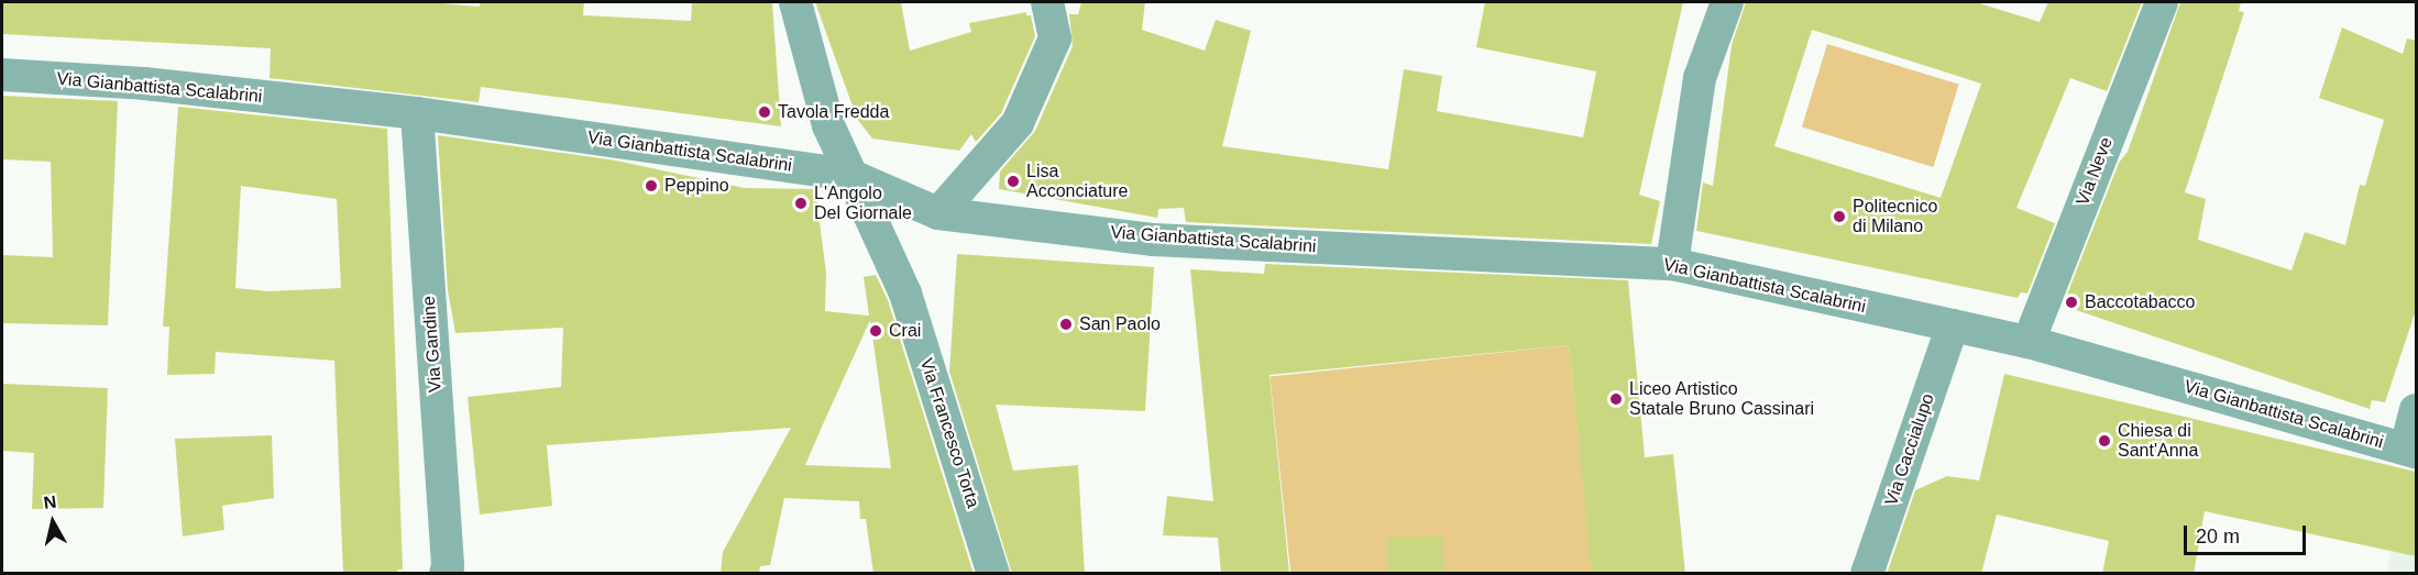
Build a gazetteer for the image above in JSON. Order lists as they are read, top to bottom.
{
  "streets": {
    "street": [
      "Via Gianbattista Scalabrini",
      "Via Neve",
      "Via Gandine",
      "Via Francesco Torta",
      "Via Caccialupo"
    ]
  },
  "crossings": [
    ["Via Gianbattista Scalabrini", "Via Neve"],
    ["Via Gianbattista Scalabrini", "Via Gandine"],
    ["Via Gianbattista Scalabrini", "Via Francesco Torta"],
    ["Via Gianbattista Scalabrini", "Via Caccialupo"]
  ],
  "places": [
    "Tavola Fredda",
    "Lisa Acconciature",
    "Peppino",
    "L'Angolo Del Giornale",
    "Politecnico di Milano",
    "Baccotabacco",
    "San Paolo",
    "Crai",
    "Liceo Artistico Statale Bruno Cassinari",
    "Chiesa di Sant'Anna"
  ],
  "scale_bar": "20 m",
  "north": "top"
}
